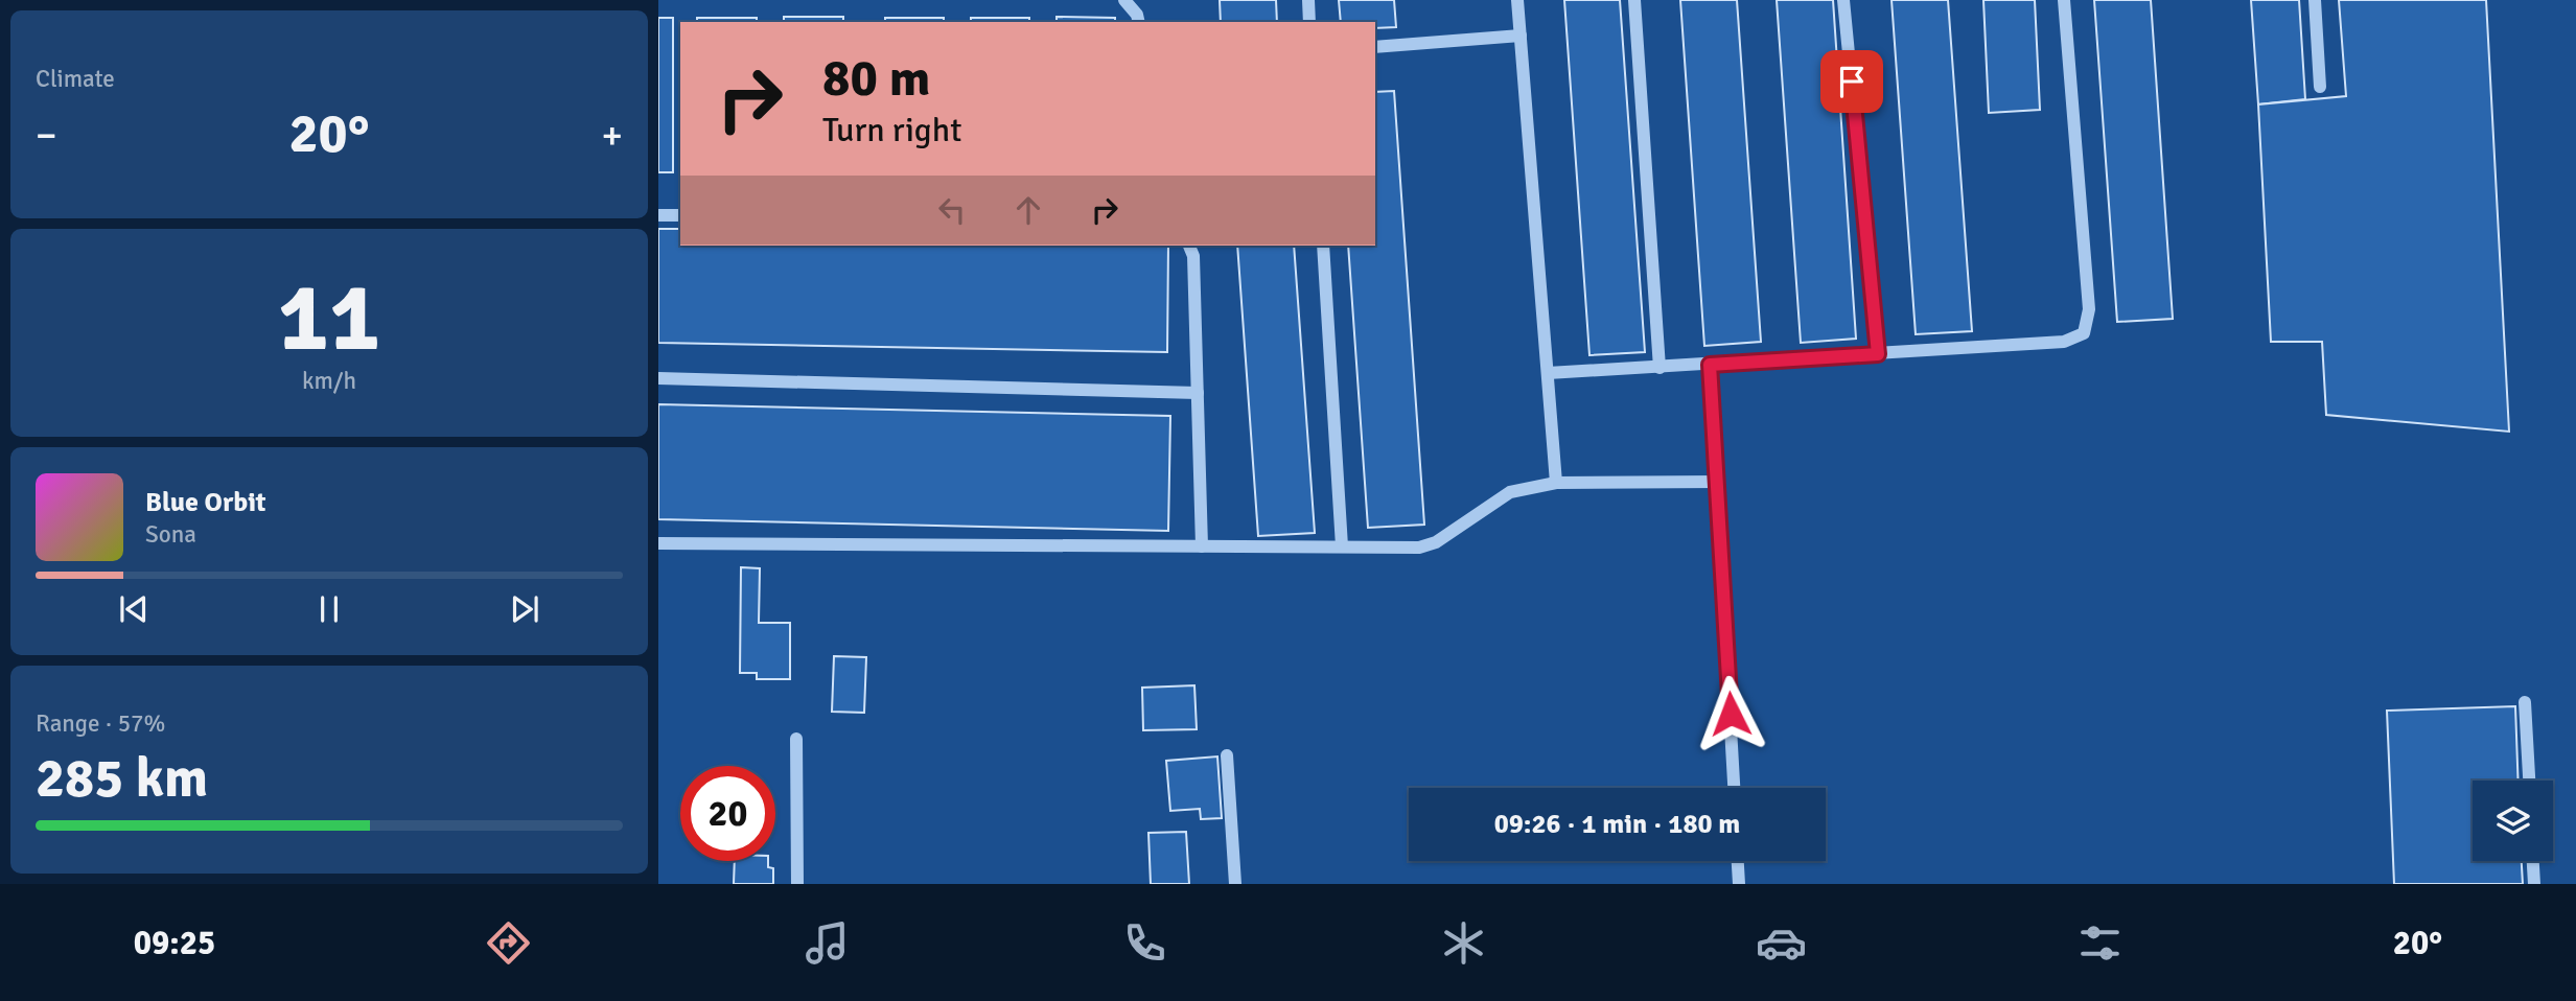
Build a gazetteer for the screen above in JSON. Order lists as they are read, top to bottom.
{
  "page": {
    "tile": [
      "Climate",
      ["11", "km/h"],
      ["Range · 57%", "285 km"]
    ],
    "turn": ["80 m", "Turn right"],
    "heat": ["−", "20°", "+"],
    "song": ["Blue Orbit", "Sona"],
    "limit": "20",
    "trip": "09:26 · 1 min · 180 m",
    "tabs": ["09:25", "20°"]
  }
}
